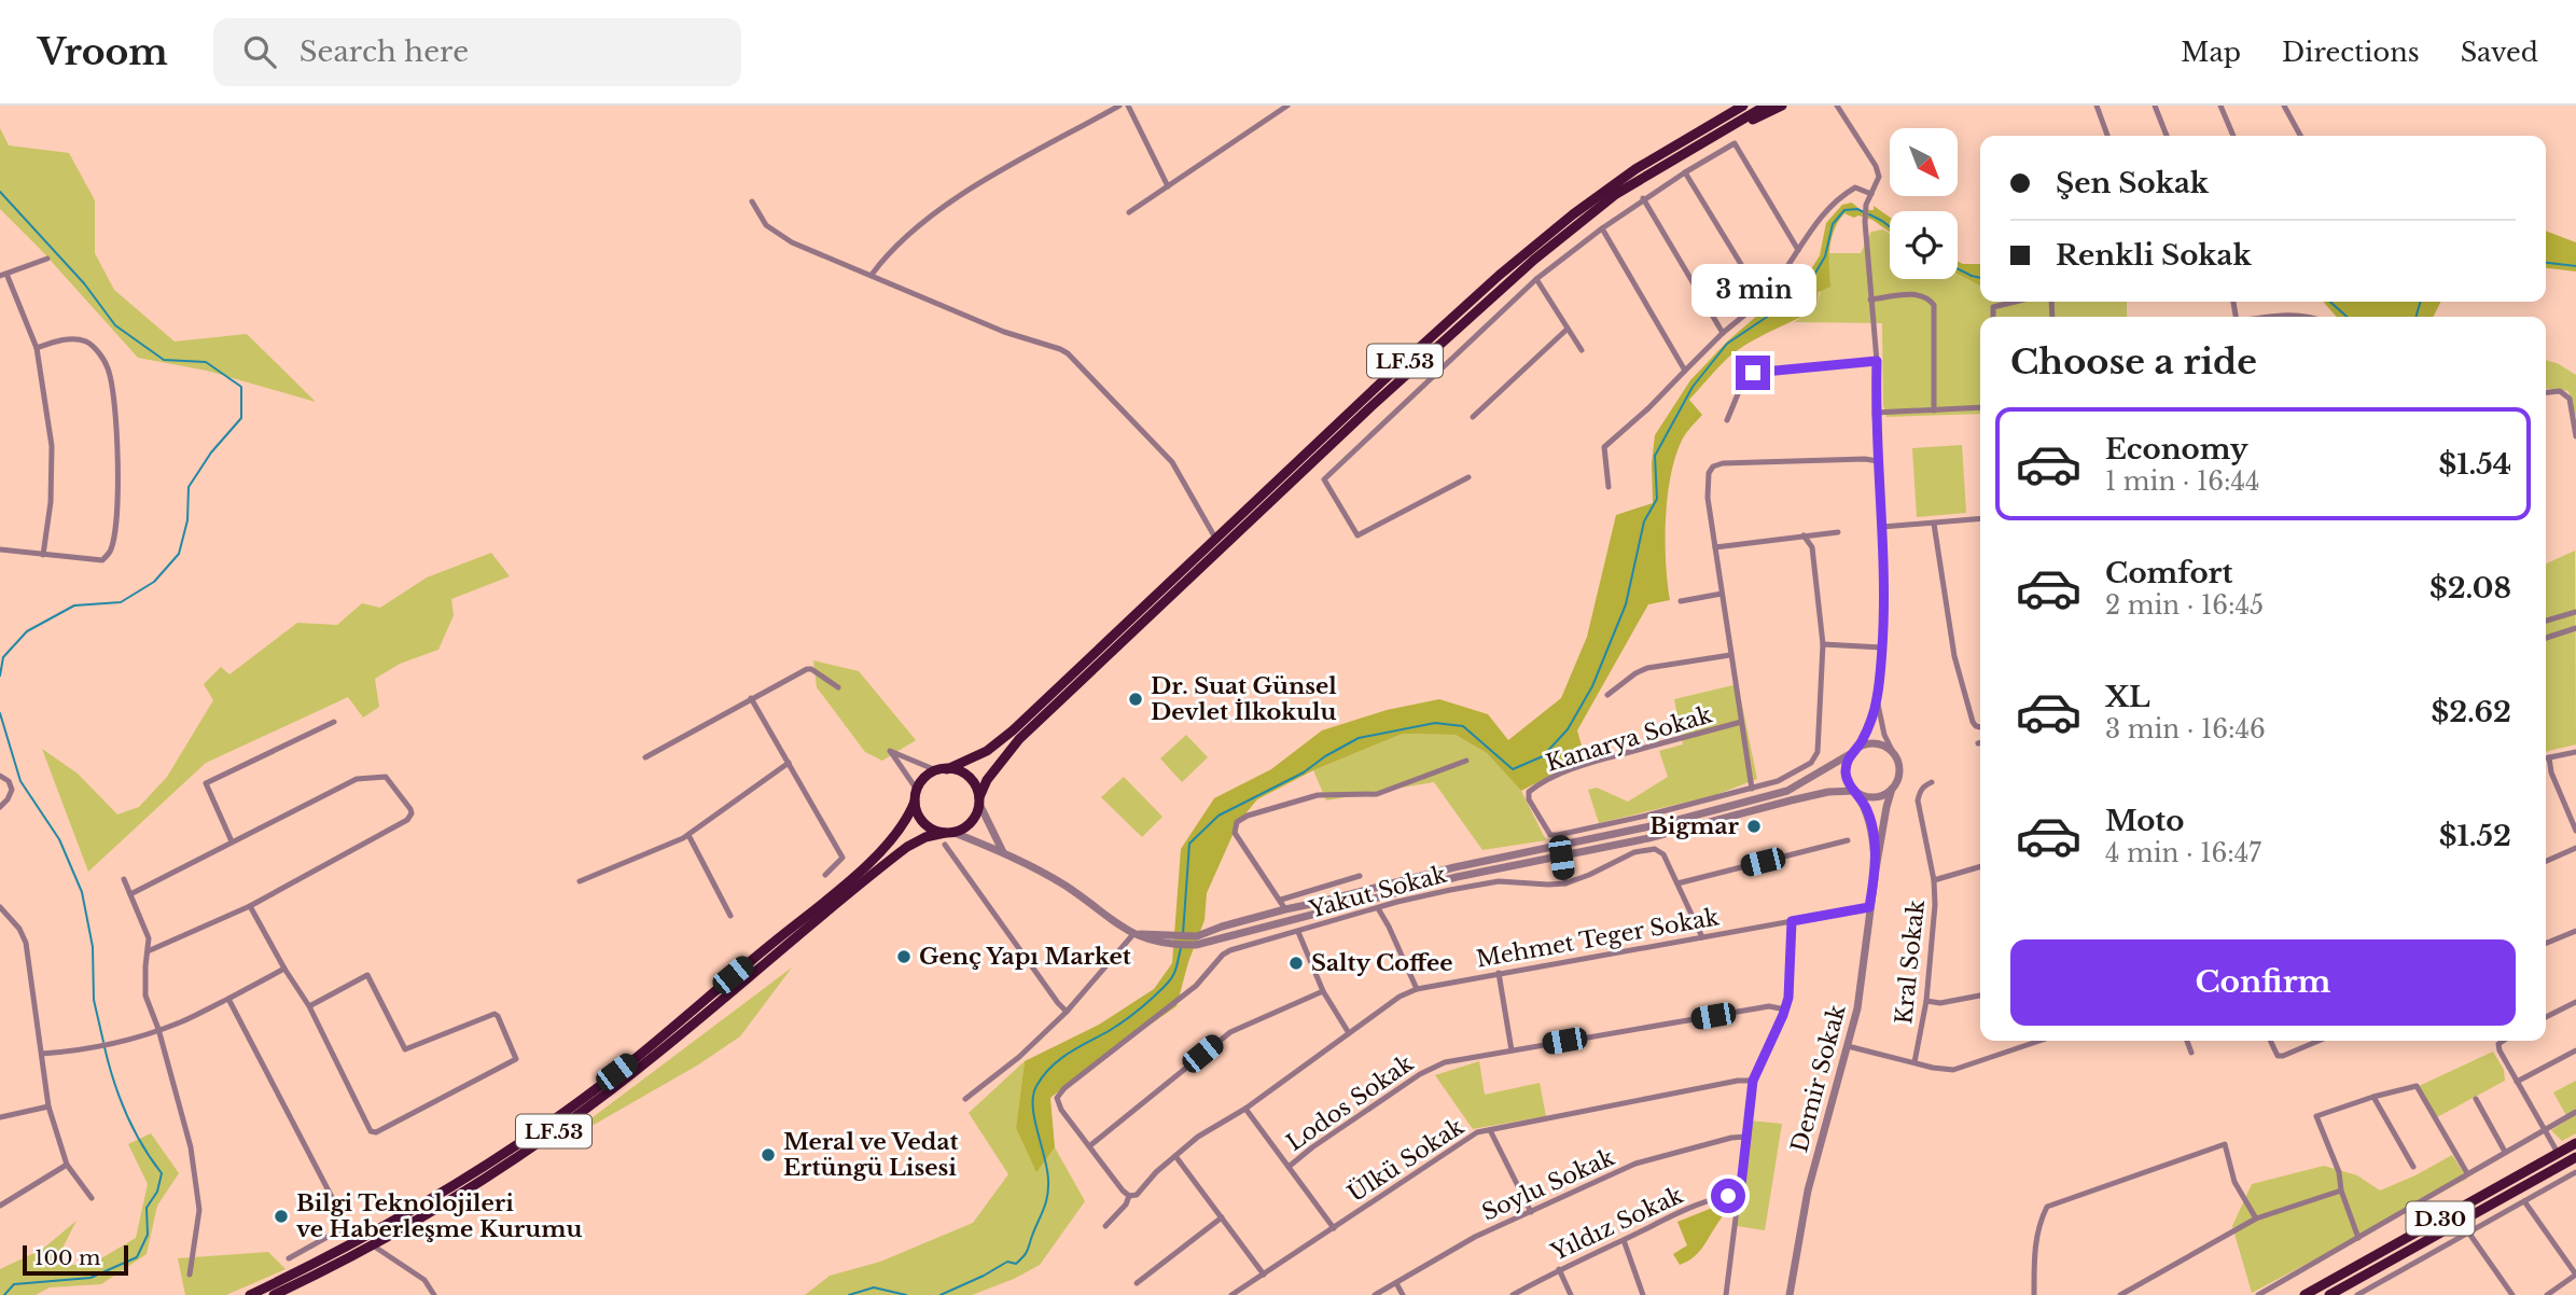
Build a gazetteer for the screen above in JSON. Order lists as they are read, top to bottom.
{
  "streets": {
    "highway": ["LF.53", "D.30"],
    "street": [
      "Kanarya Sokak",
      "Yakut Sokak",
      "Mehmet Teger Sokak",
      "Kral Sokak",
      "Demir Sokak",
      "Lodos Sokak",
      "Ülkü Sokak",
      "Soylu Sokak",
      "Yıldız Sokak"
    ]
  },
  "crossings": [
    ["Yakut Sokak", "Mehmet Teger Sokak"],
    ["Mehmet Teger Sokak", "Demir Sokak"]
  ],
  "places": [
    "Dr. Suat Günsel Devlet İlkokulu",
    "Bigmar",
    "Genç Yapı Market",
    "Salty Coffee",
    "Meral ve Vedat Ertüngü Lisesi",
    "Bilgi Teknolojileri ve Haberleşme Kurumu"
  ],
  "scale_bar": "100 m",
  "north": "bottom right",
  "page": {
    "header": "Vroom",
    "search": "Search here",
    "nav": ["Map", "Directions", "Saved"],
    "banner": ["Şen Sokak", "Renkli Sokak"],
    "bubble": "3 min",
    "heading": "Choose a ride",
    "list": [
      {
        "name": "Economy",
        "note": "1 min · 16:44",
        "value": "$1.54"
      },
      {
        "name": "Comfort",
        "note": "2 min · 16:45",
        "value": "$2.08"
      },
      {
        "name": "XL",
        "note": "3 min · 16:46",
        "value": "$2.62"
      },
      {
        "name": "Moto",
        "note": "4 min · 16:47",
        "value": "$1.52"
      }
    ],
    "buttons": "Confirm",
    "scale": "100 m"
  }
}
